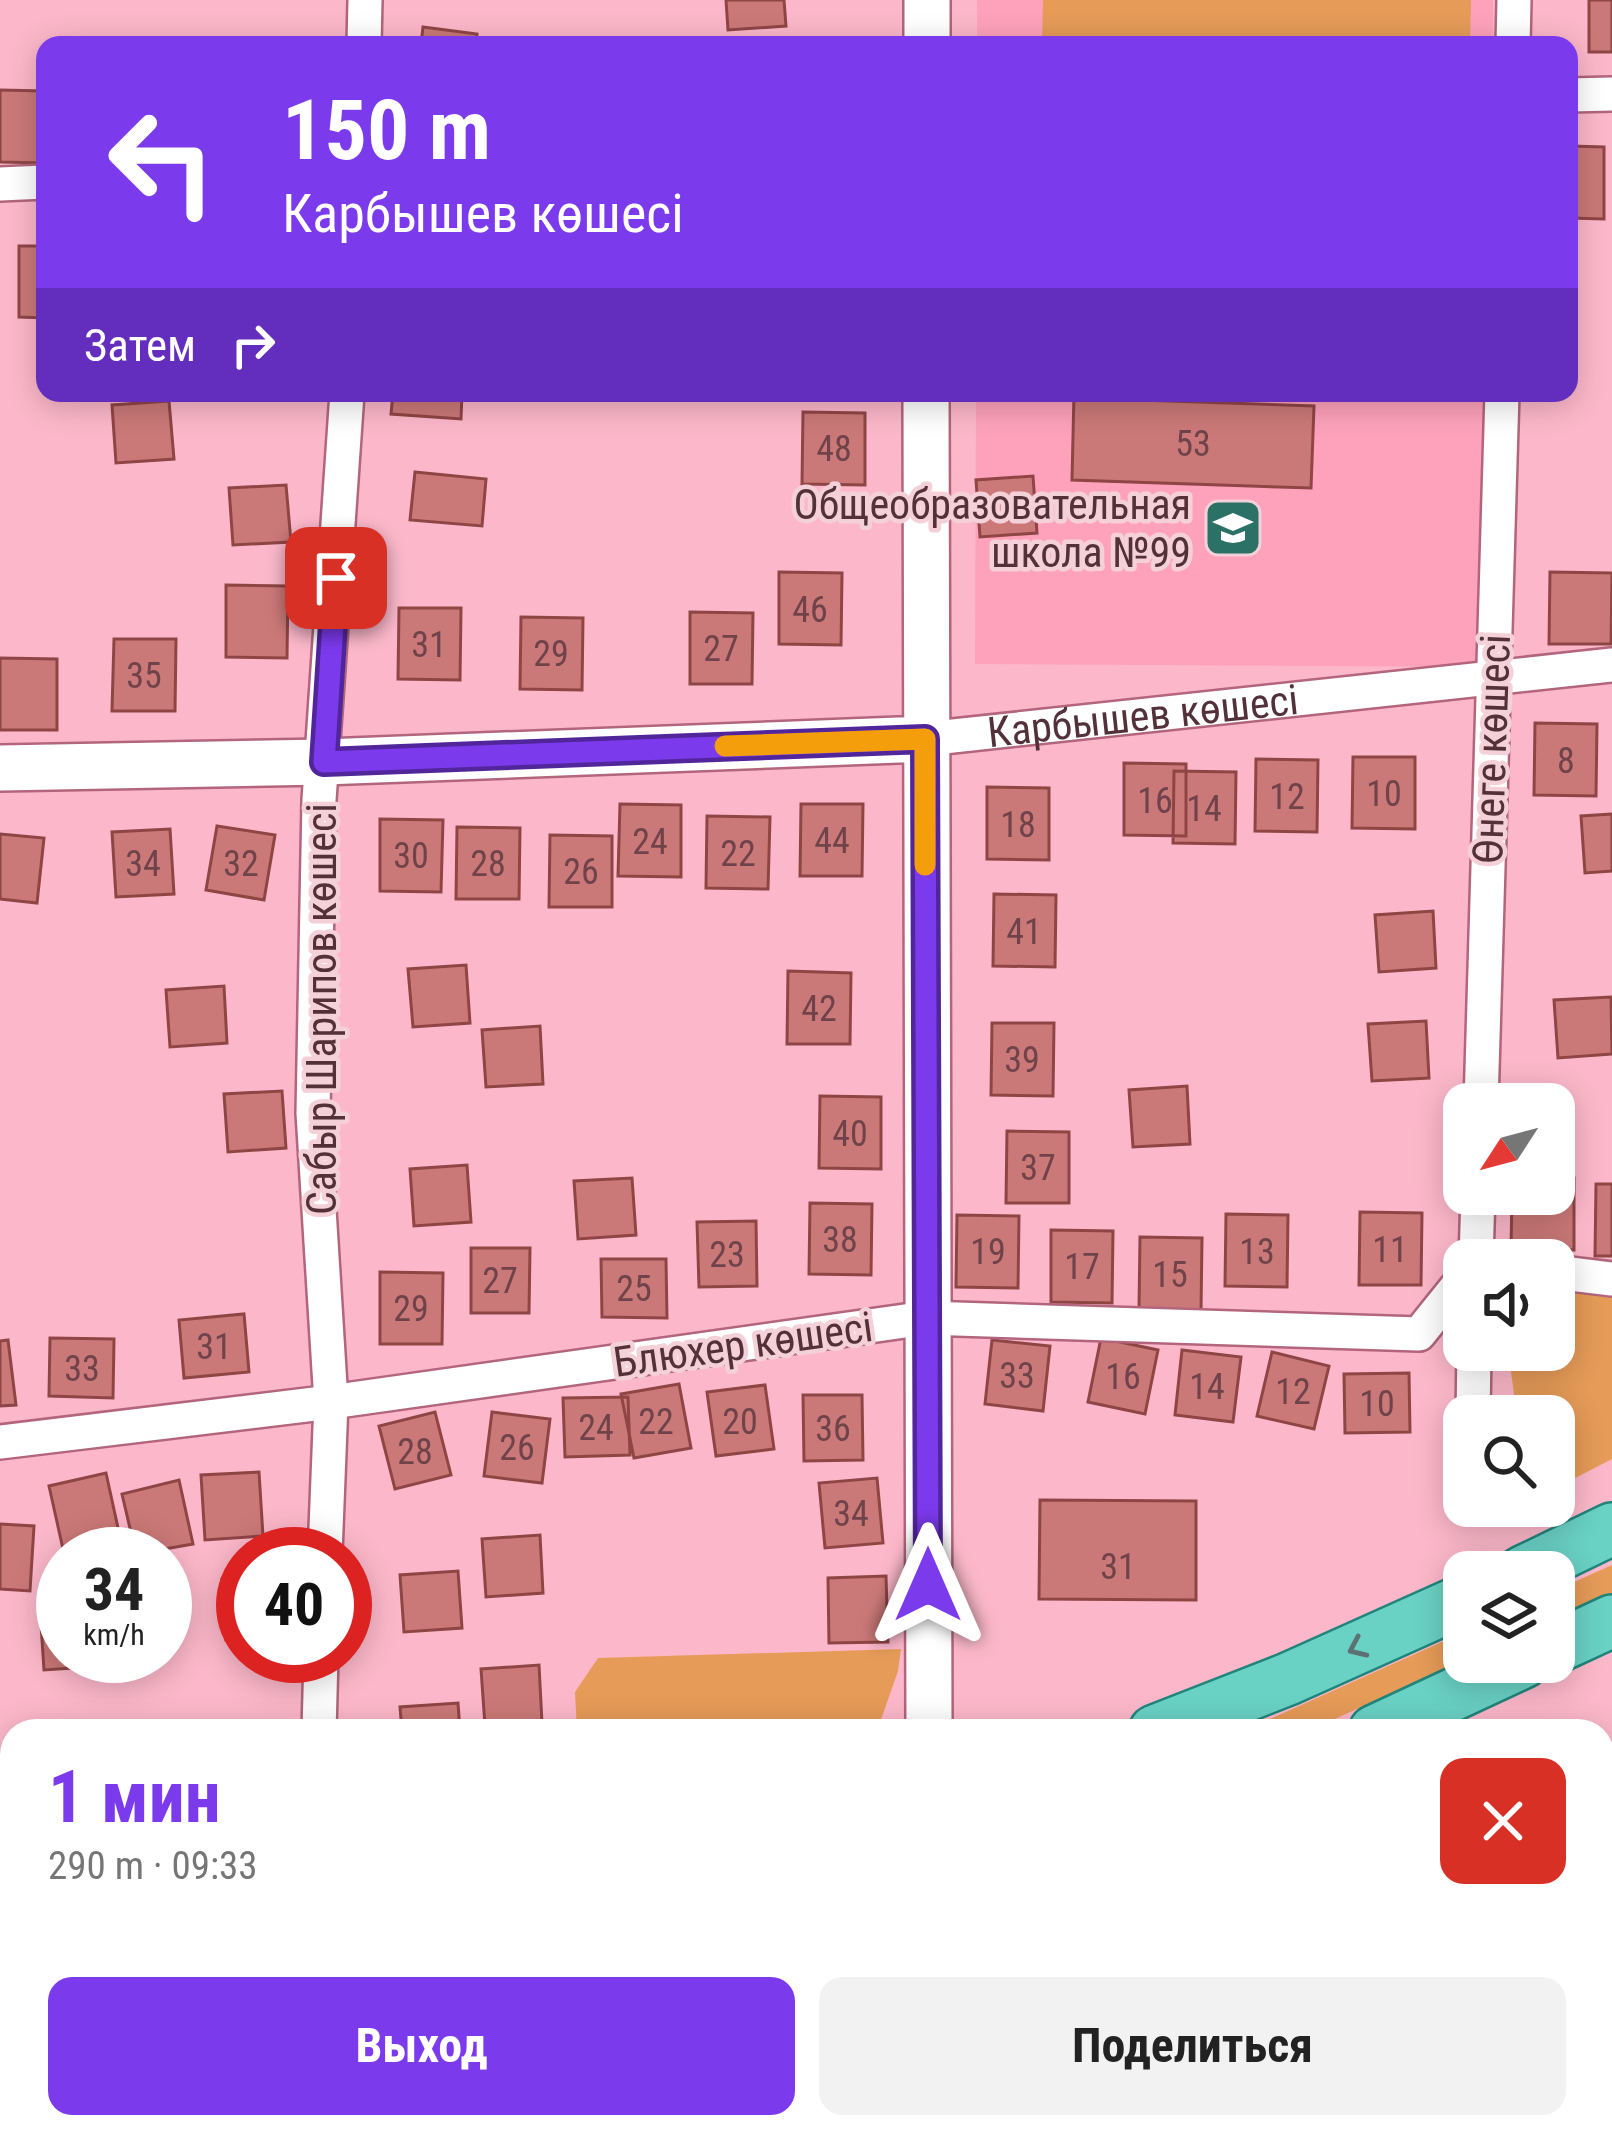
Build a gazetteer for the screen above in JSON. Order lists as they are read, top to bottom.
{
  "streets": {
    "street": [
      "Карбышев көшесі",
      "Өнеге көшесі",
      "Сабыр Шарипов көшесі",
      "Блюхер көшесі"
    ]
  },
  "crossings": [
    ["Карбышев көшесі", "Өнеге көшесі"],
    ["Карбышев көшесі", "Сабыр Шарипов көшесі"],
    ["Сабыр Шарипов көшесі", "Блюхер көшесі"]
  ],
  "places": {
    "school or university": ["Общеобразовательная школа №99"]
  },
  "house_numbers": [
    "53",
    "48",
    "46",
    "31",
    "27",
    "29",
    "35",
    "8",
    "10",
    "12",
    "16",
    "14",
    "18",
    "44",
    "24",
    "22",
    "30",
    "34",
    "32",
    "28",
    "26",
    "41",
    "42",
    "39",
    "40",
    "37",
    "38",
    "11",
    "19",
    "13",
    "23",
    "17",
    "15",
    "27",
    "25",
    "29",
    "31",
    "33",
    "33",
    "16",
    "14",
    "12",
    "10",
    "22",
    "20",
    "24",
    "36",
    "26",
    "28",
    "34",
    "31"
  ],
  "north": "bottom left",
  "page": {
    "turn": ["150 m", "Карбышев көшесі"],
    "then": "Затем",
    "speed": "34 km/h",
    "limit": "40",
    "heading": ["1 мин", "290 m · 09:33"],
    "buttons": ["Выход", "Поделиться"]
  }
}
